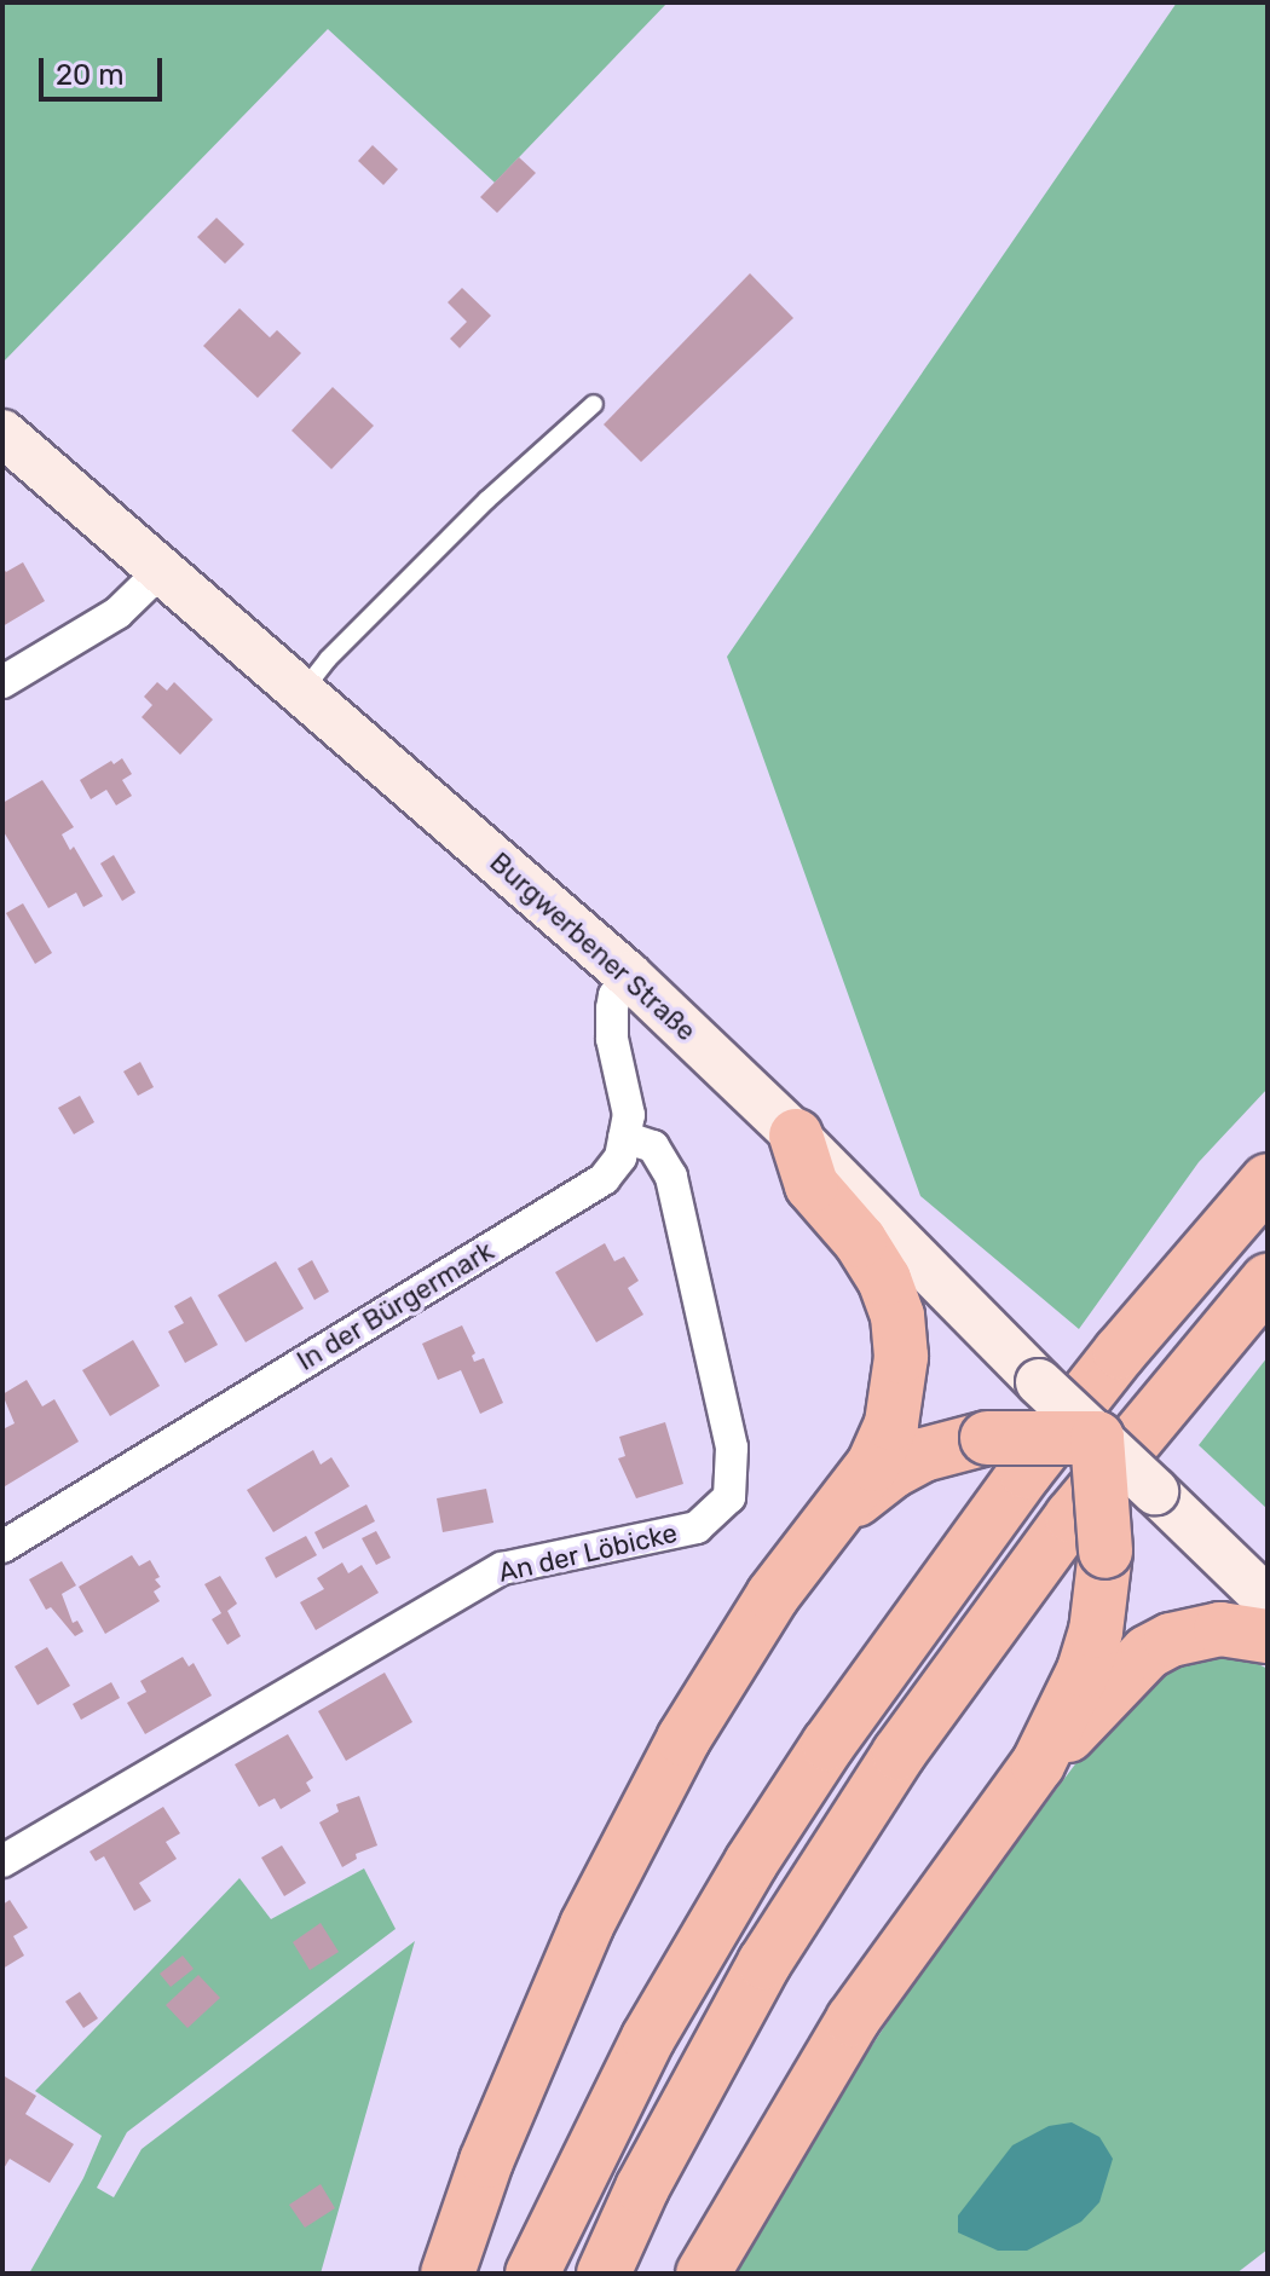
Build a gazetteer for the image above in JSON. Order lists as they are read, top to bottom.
{
  "streets": {
    "main road": ["Burgwerbener Straße"],
    "street": ["In der Bürgermark", "An der Löbicke"]
  },
  "crossings": [
    ["Burgwerbener Straße", "In der Bürgermark"],
    ["In der Bürgermark", "An der Löbicke"]
  ],
  "scale_bar": "20 m"
}
